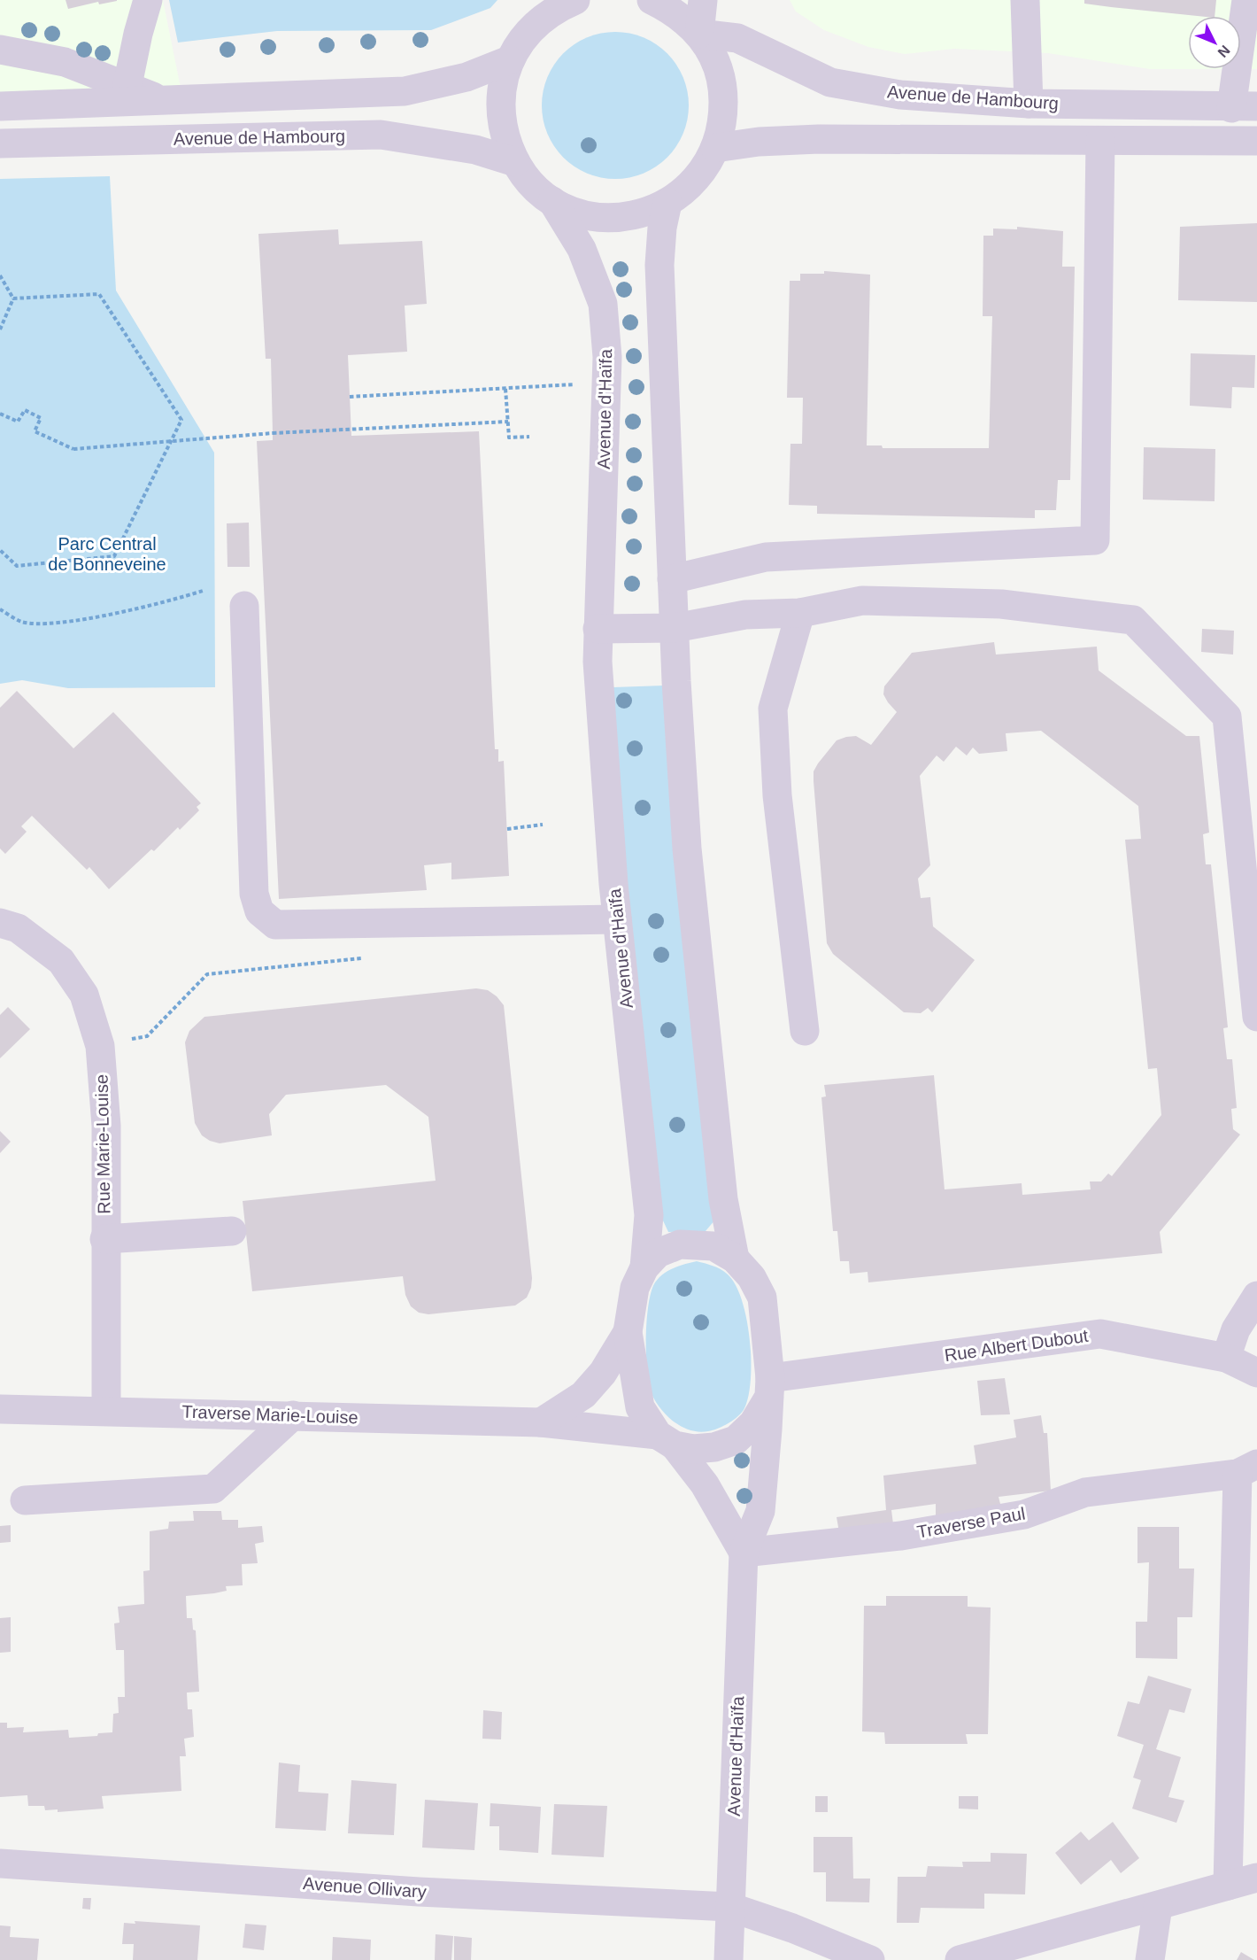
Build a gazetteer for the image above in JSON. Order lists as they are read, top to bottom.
{
  "streets": {
    "street": [
      "Avenue de Hambourg",
      "Avenue d'Haïfa",
      "Rue Marie-Louise",
      "Rue Albert Dubout",
      "Traverse Marie-Louise",
      "Traverse Paul",
      "Avenue Ollivary"
    ]
  },
  "crossings": [
    ["Avenue d'Haïfa", "Rue Albert Dubout"],
    ["Avenue d'Haïfa", "Traverse Marie-Louise"],
    ["Avenue d'Haïfa", "Traverse Paul"],
    ["Avenue d'Haïfa", "Avenue Ollivary"],
    ["Rue Marie-Louise", "Traverse Marie-Louise"],
    ["Rue Albert Dubout", "Traverse Marie-Louise"]
  ],
  "parks": ["Parc Central de Bonneveine"],
  "north": "bottom right"
}
